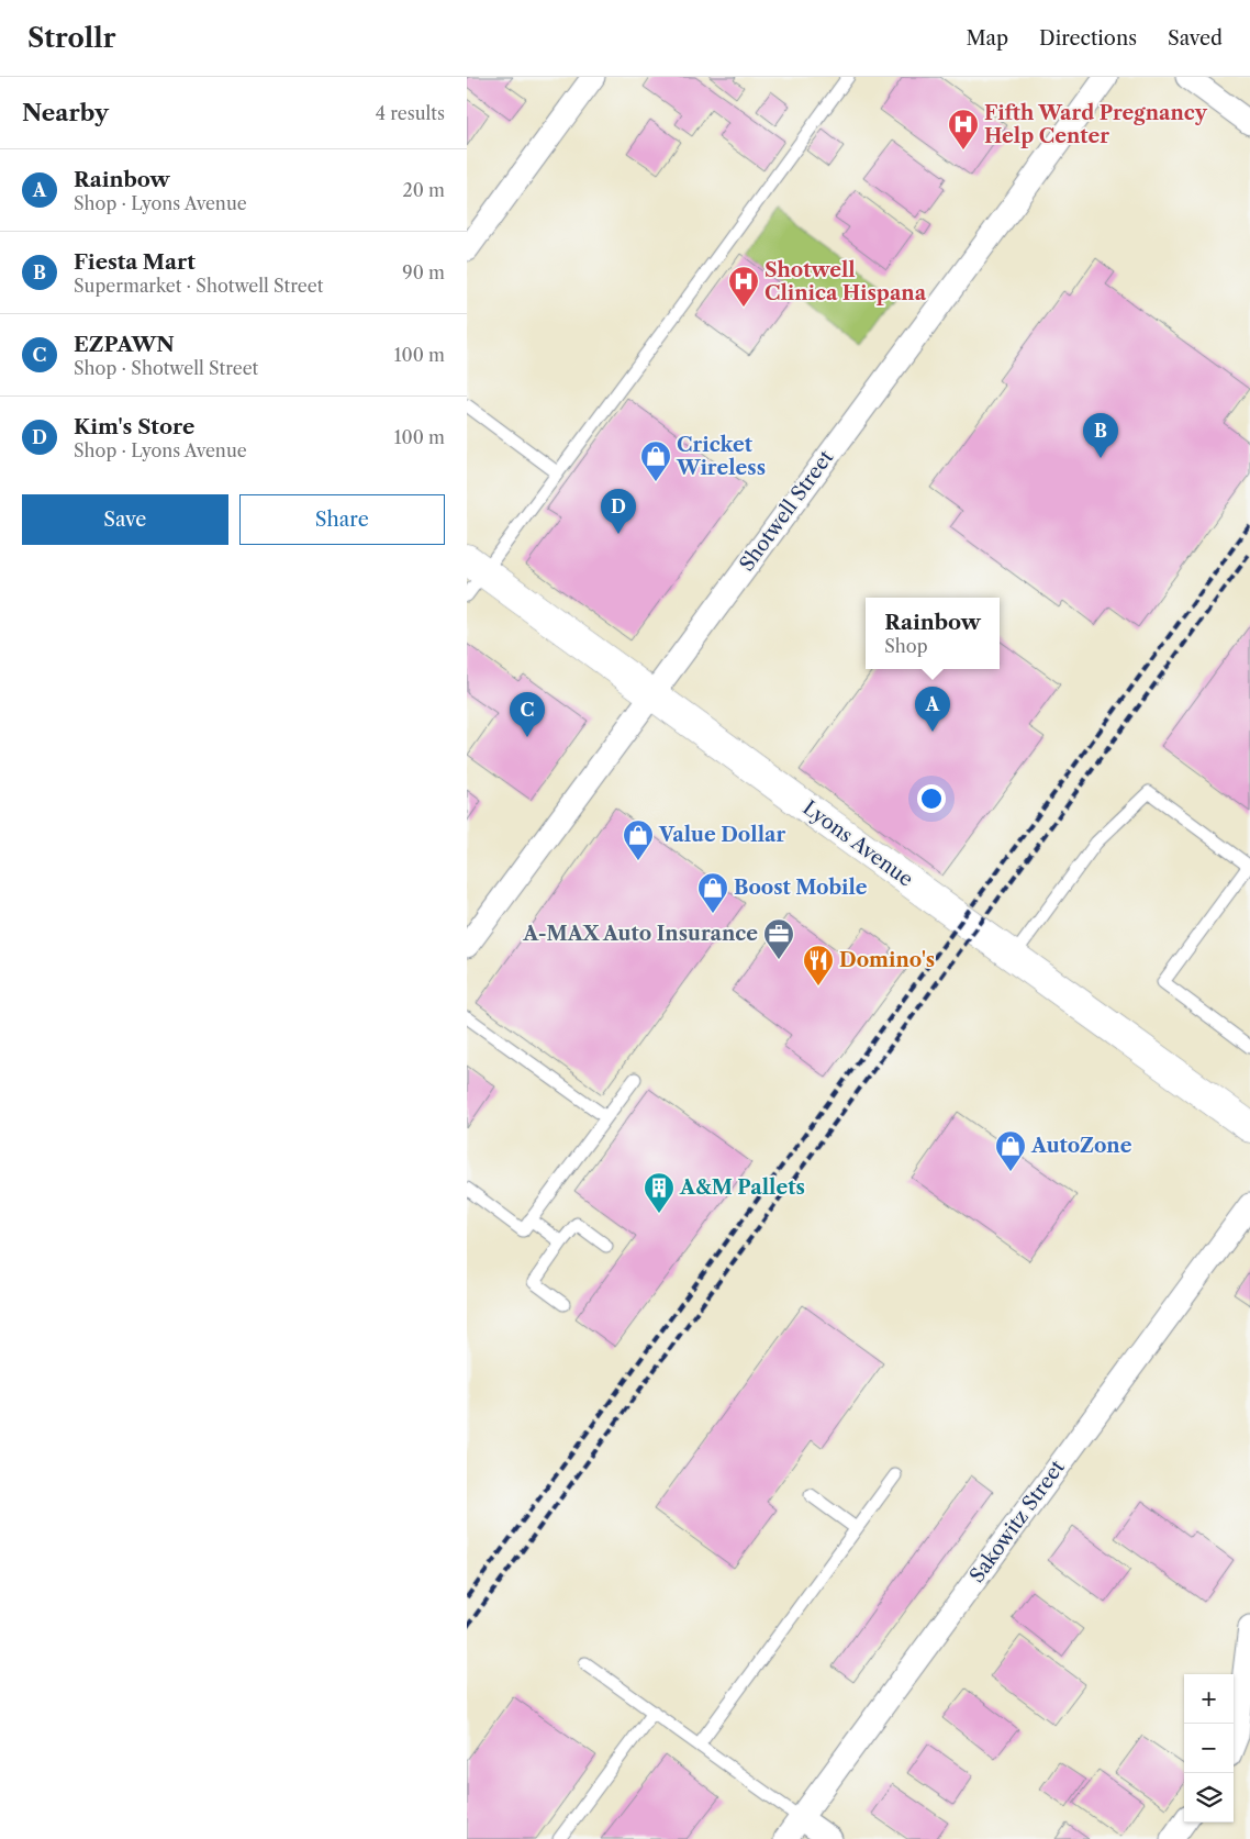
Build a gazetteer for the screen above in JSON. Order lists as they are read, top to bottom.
{
  "streets": {
    "street": ["Shotwell Street", "Lyons Avenue", "Sakowitz Street"]
  },
  "crossings": [
    ["Shotwell Street", "Lyons Avenue"]
  ],
  "places": {
    "hospital": ["Fifth Ward Pregnancy Help Center", "Shotwell Clinica Hispana"],
    "shop": [
      "Cricket Wireless",
      "Value Dollar",
      "Boost Mobile",
      "AutoZone"
    ],
    "office": ["A-MAX Auto Insurance"],
    "restaurant": ["Domino's"],
    "building": ["A&M Pallets"]
  },
  "page": {
    "header": "Strollr",
    "nav": ["Map", "Directions", "Saved"],
    "heading": ["Nearby", "4 results"],
    "list": [
      {
        "mark": "A",
        "name": "Rainbow",
        "note": "Shop · Lyons Avenue",
        "value": "20 m"
      },
      {
        "mark": "B",
        "name": "Fiesta Mart",
        "note": "Supermarket · Shotwell Street",
        "value": "90 m"
      },
      {
        "mark": "C",
        "name": "EZPAWN",
        "note": "Shop · Shotwell Street",
        "value": "100 m"
      },
      {
        "mark": "D",
        "name": "Kim's Store",
        "note": "Shop · Lyons Avenue",
        "value": "100 m"
      }
    ],
    "pins": [
      "B",
      "D",
      "A",
      "C"
    ],
    "buttons": ["Save", "Share"],
    "popup": ["Rainbow", "Shop"],
    "map_buttons": ["+", "−"]
  }
}
